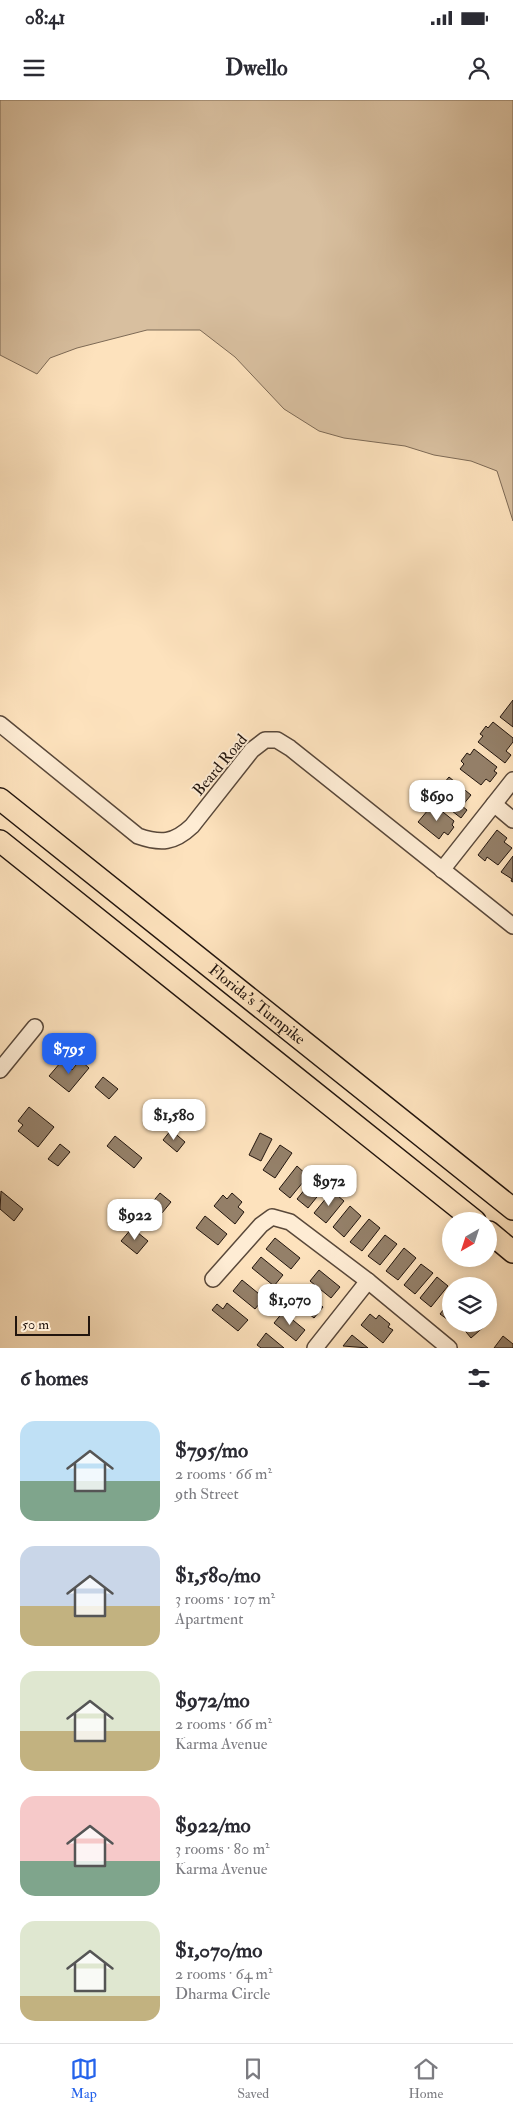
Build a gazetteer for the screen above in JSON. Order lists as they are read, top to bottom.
{
  "streets": {
    "highway": ["Florida's Turnpike"],
    "street": ["Beard Road"]
  },
  "scale_bar": "50 m",
  "north": "bottom left",
  "page": {
    "status": "08:41",
    "header": "Dwello",
    "price": [
      "$690",
      "$795",
      "$1,580",
      "$972",
      "$922",
      "$1,070"
    ],
    "scale": "50 m",
    "heading": "6 homes",
    "list": [
      {
        "name": "$795/mo",
        "note": "2 rooms · 66 m² · 9th Street"
      },
      {
        "name": "$1,580/mo",
        "note": "3 rooms · 107 m² · Apartment"
      },
      {
        "name": "$972/mo",
        "note": "2 rooms · 66 m² · Karma Avenue"
      },
      {
        "name": "$922/mo",
        "note": "3 rooms · 80 m² · Karma Avenue"
      },
      {
        "name": "$1,070/mo",
        "note": "2 rooms · 64 m² · Dharma Circle"
      }
    ],
    "tabs": ["Map", "Saved", "Home"]
  }
}
